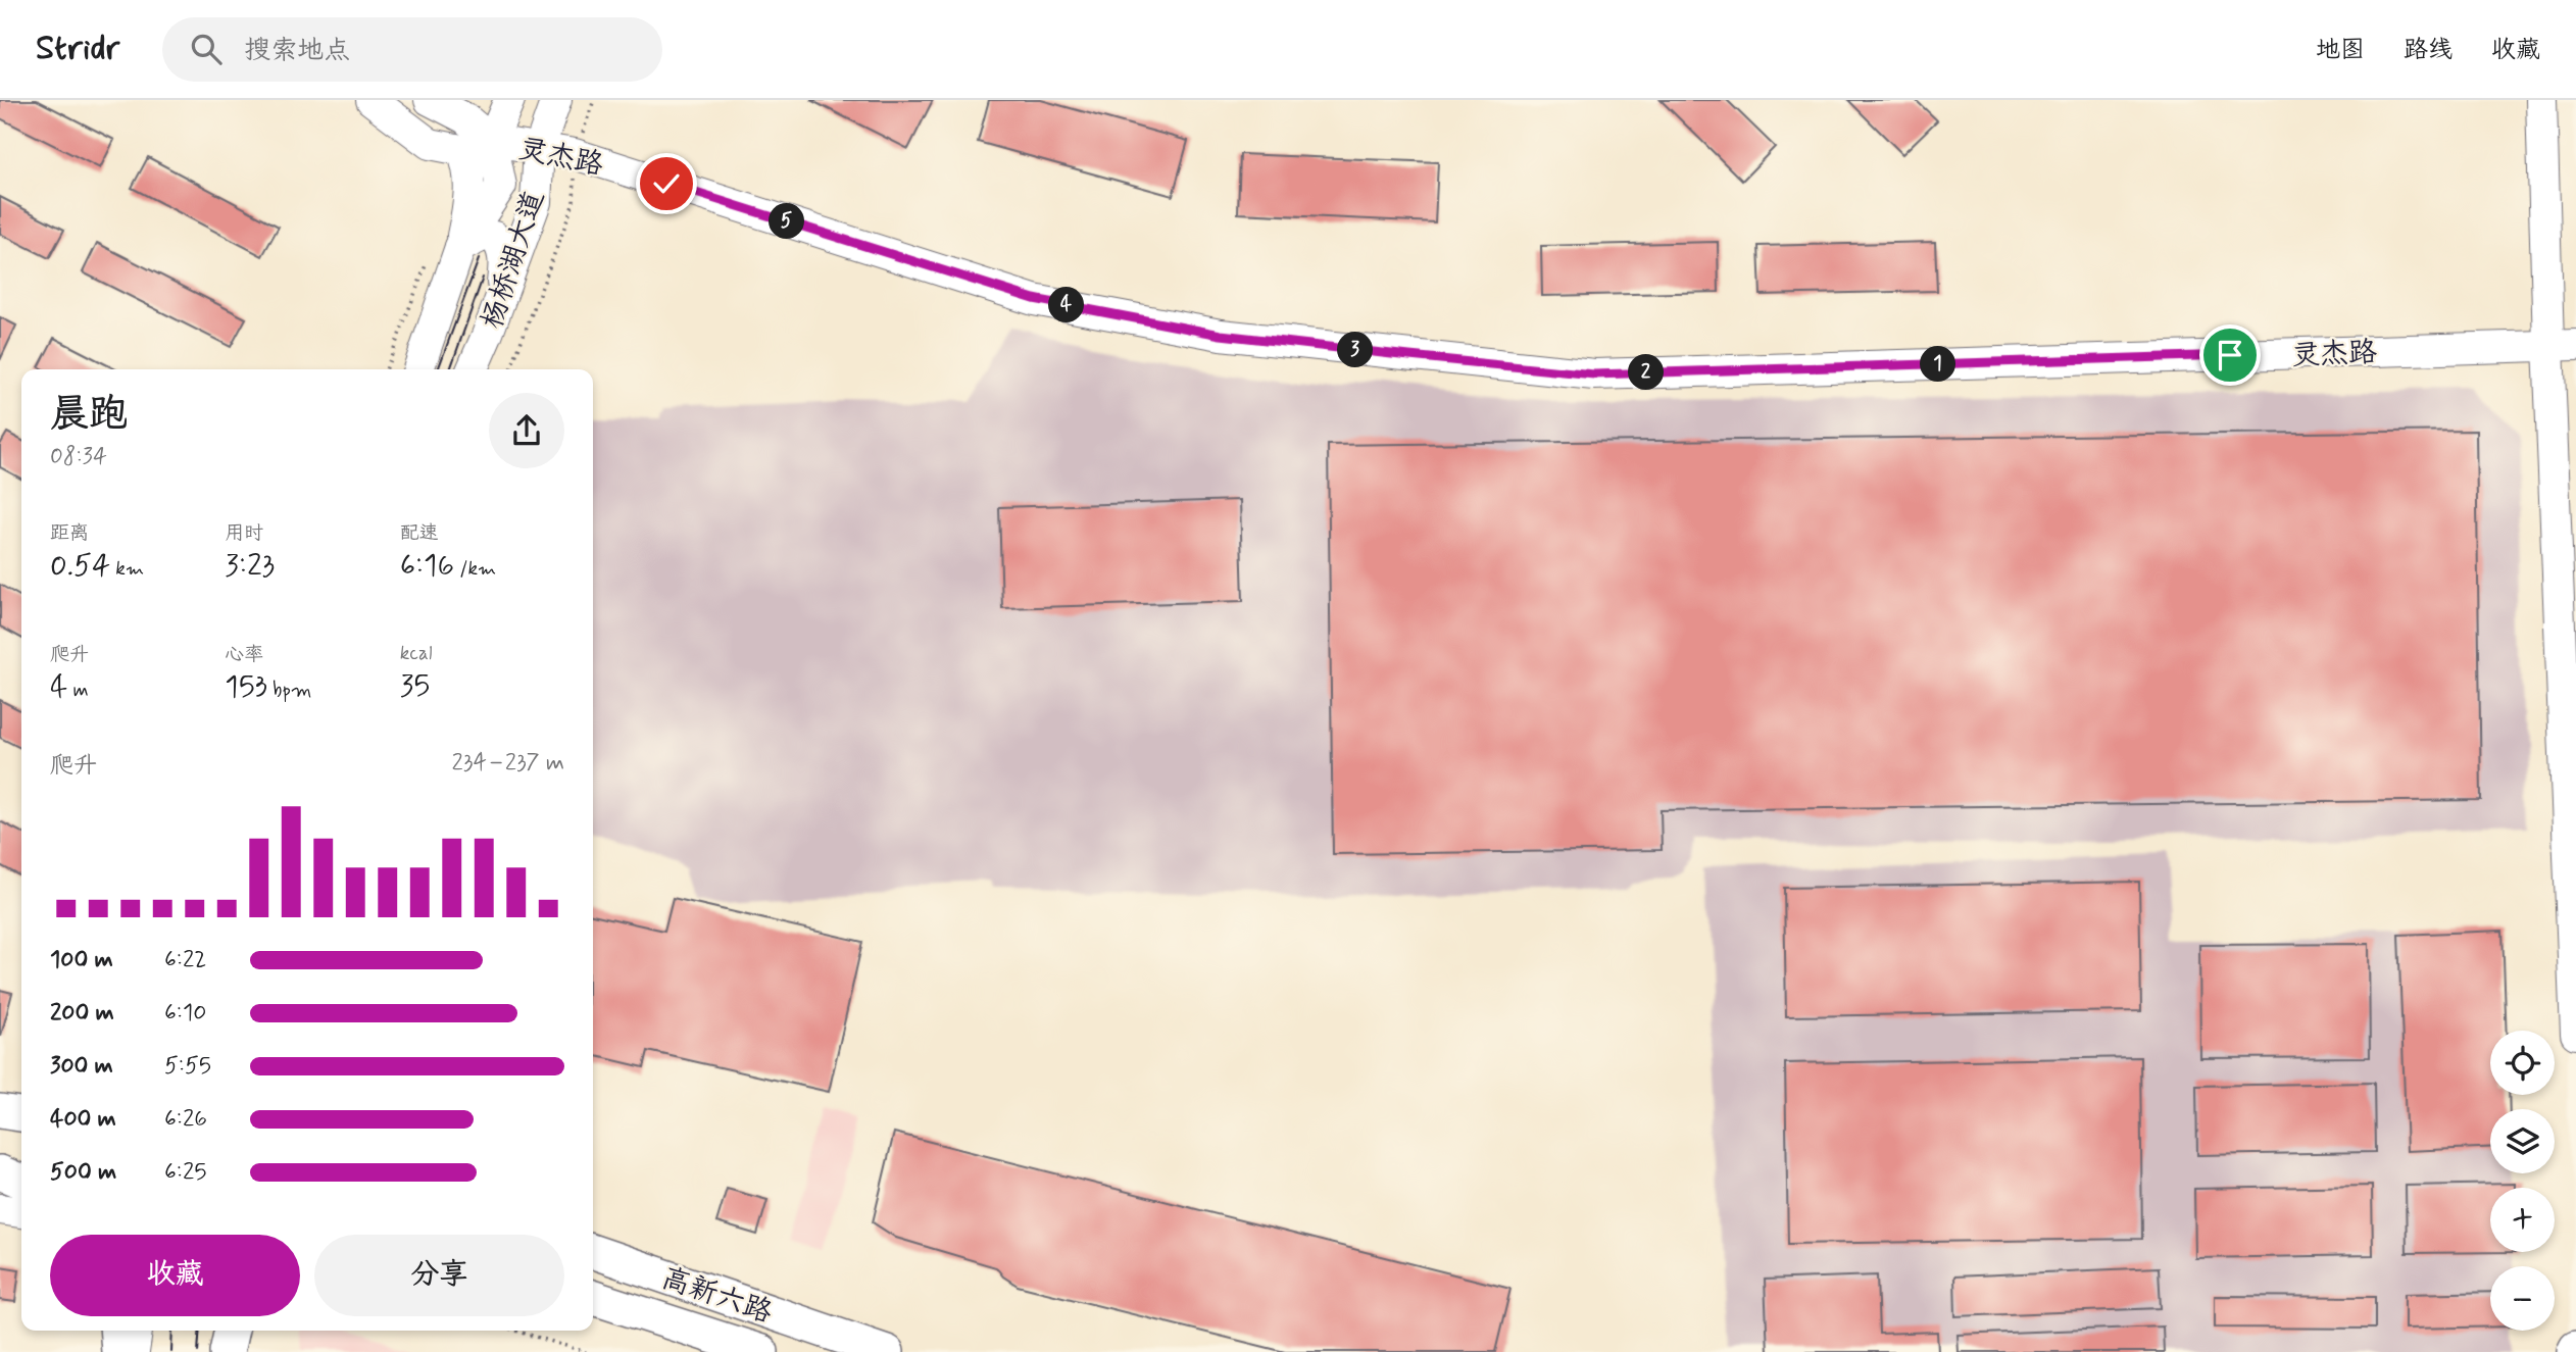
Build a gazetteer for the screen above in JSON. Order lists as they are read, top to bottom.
{
  "streets": {
    "main road": ["高新六路"],
    "street": ["灵杰路", "杨桥湖大道"]
  },
  "crossings": [
    ["灵杰路", "杨桥湖大道"]
  ],
  "page": {
    "header": "Stridr",
    "search": "搜索地点",
    "nav": ["地图", "路线", "收藏"],
    "pins": [
      "5",
      "4",
      "3",
      "1",
      "2"
    ],
    "heading": ["晨跑", "08:34"],
    "stats": [
      ["距离", "0.54 km"],
      ["用时", "3:23"],
      ["配速", "6:16 /km"],
      ["爬升", "4 m"],
      ["心率", "153 bpm"],
      ["kcal", "35"]
    ],
    "chart": ["爬升", "234–237 m"],
    "list": [
      {
        "name": "100 m",
        "note": "6:22"
      },
      {
        "name": "200 m",
        "note": "6:10"
      },
      {
        "name": "300 m",
        "note": "5:55"
      },
      {
        "name": "400 m",
        "note": "6:26"
      },
      {
        "name": "500 m",
        "note": "6:25"
      }
    ],
    "map_buttons": ["+", "−"],
    "buttons": ["收藏", "分享"]
  }
}
